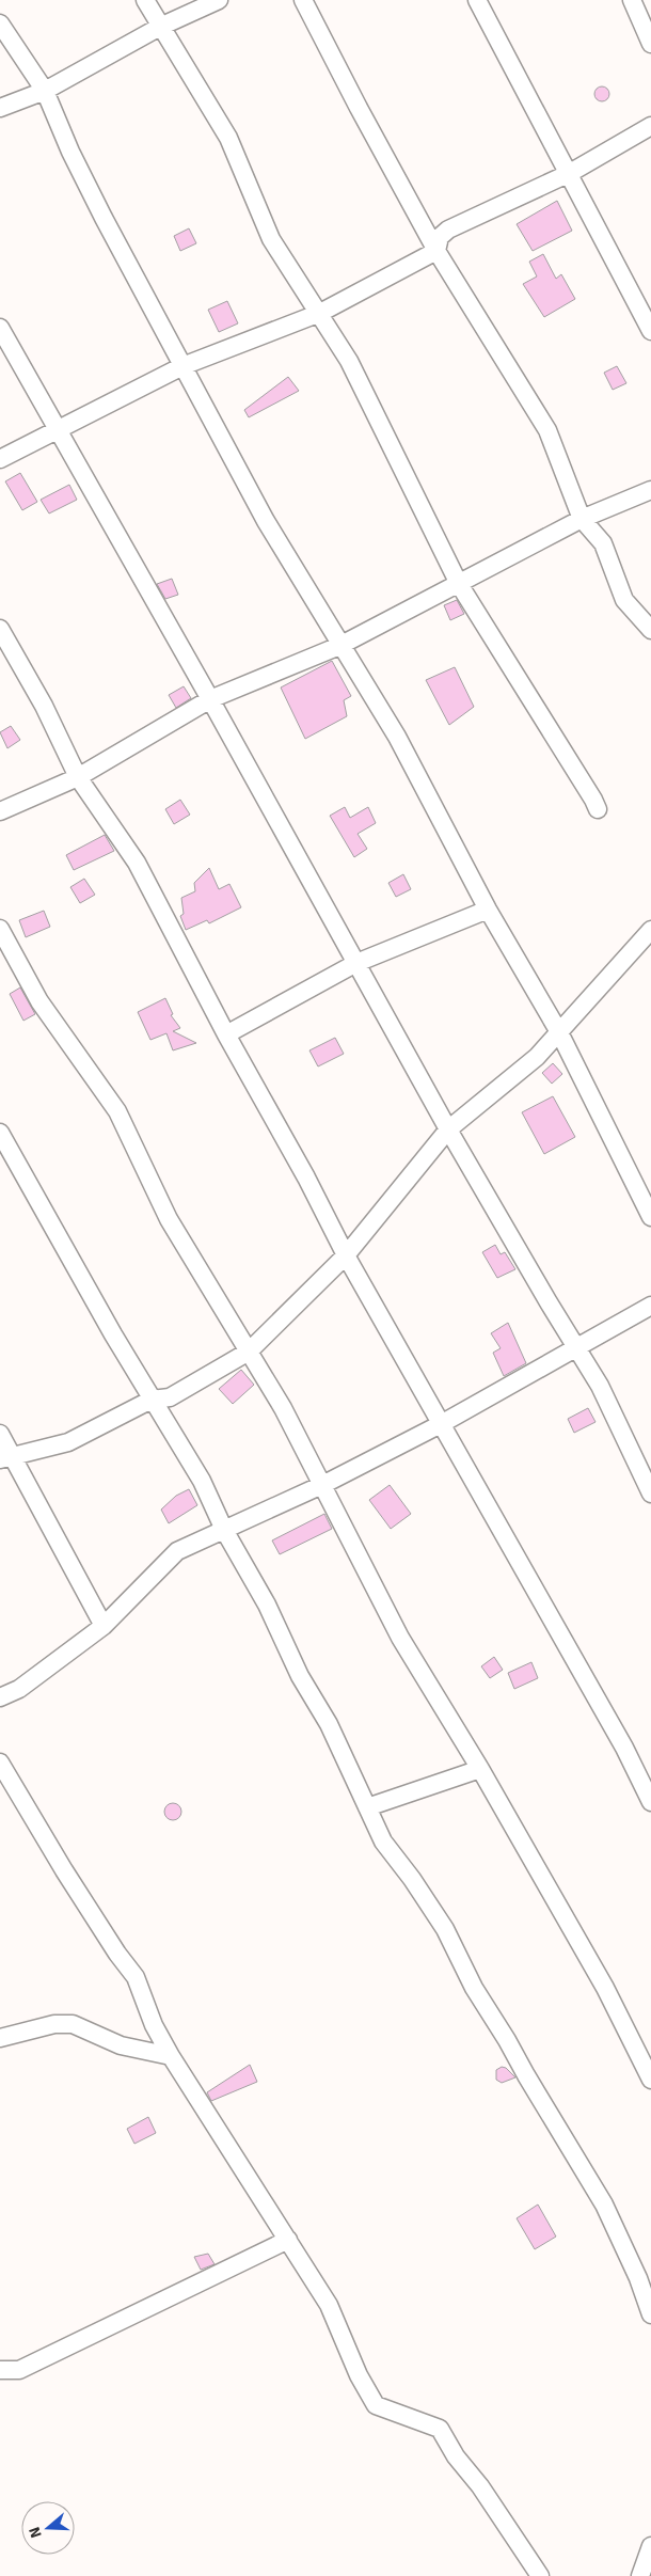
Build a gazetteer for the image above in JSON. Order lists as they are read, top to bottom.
{
  "north": "left"
}
